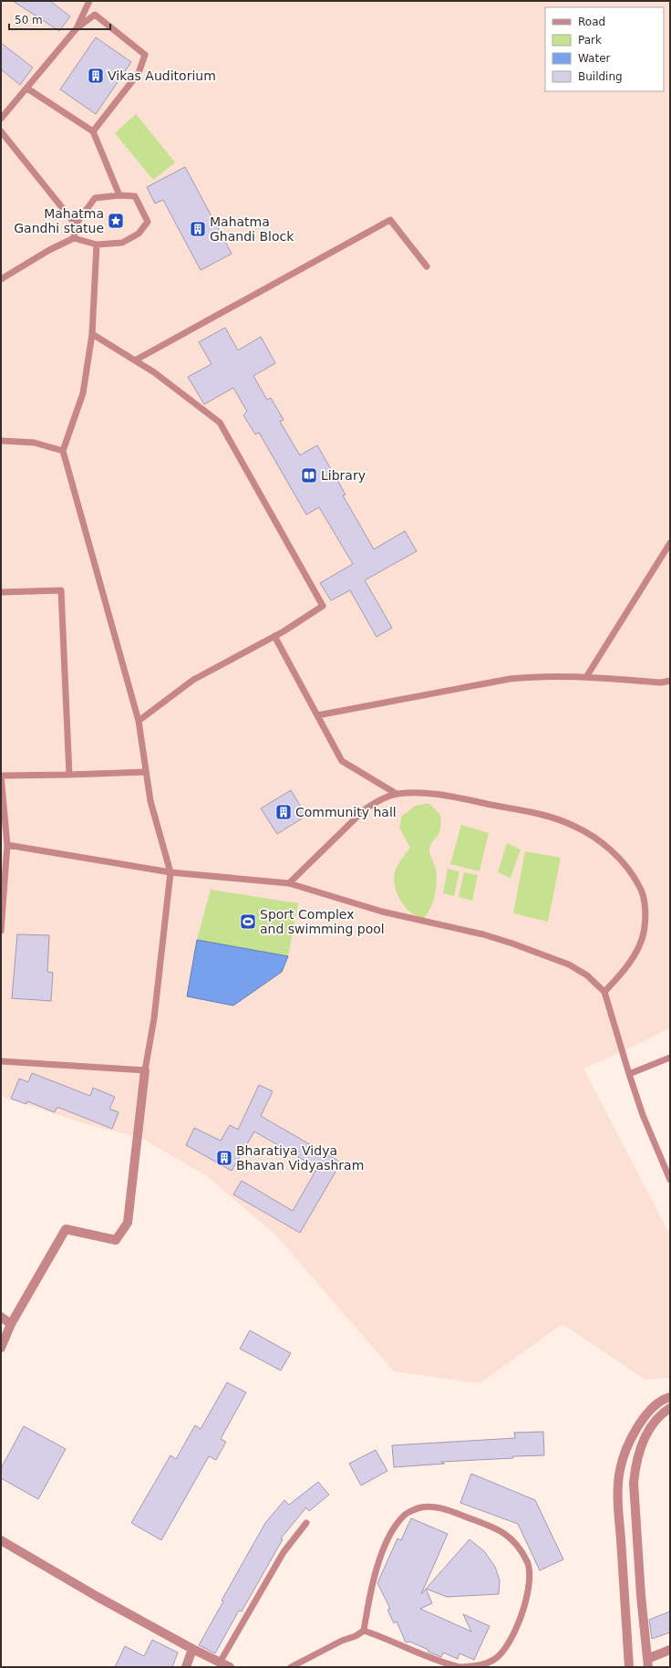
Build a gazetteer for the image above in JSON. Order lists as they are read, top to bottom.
{
  "places": {
    "building": [
      "Vikas Auditorium",
      "Mahatma Ghandi Block",
      "Community hall",
      "Bharatiya Vidya Bhavan Vidyashram"
    ],
    "place": ["Mahatma Gandhi statue"],
    "library": ["Library"],
    "sports": ["Sport Complex and swimming pool"]
  },
  "legend": [
    "Road",
    "Park",
    "Water",
    "Building"
  ],
  "scale_bar": "50 m"
}
